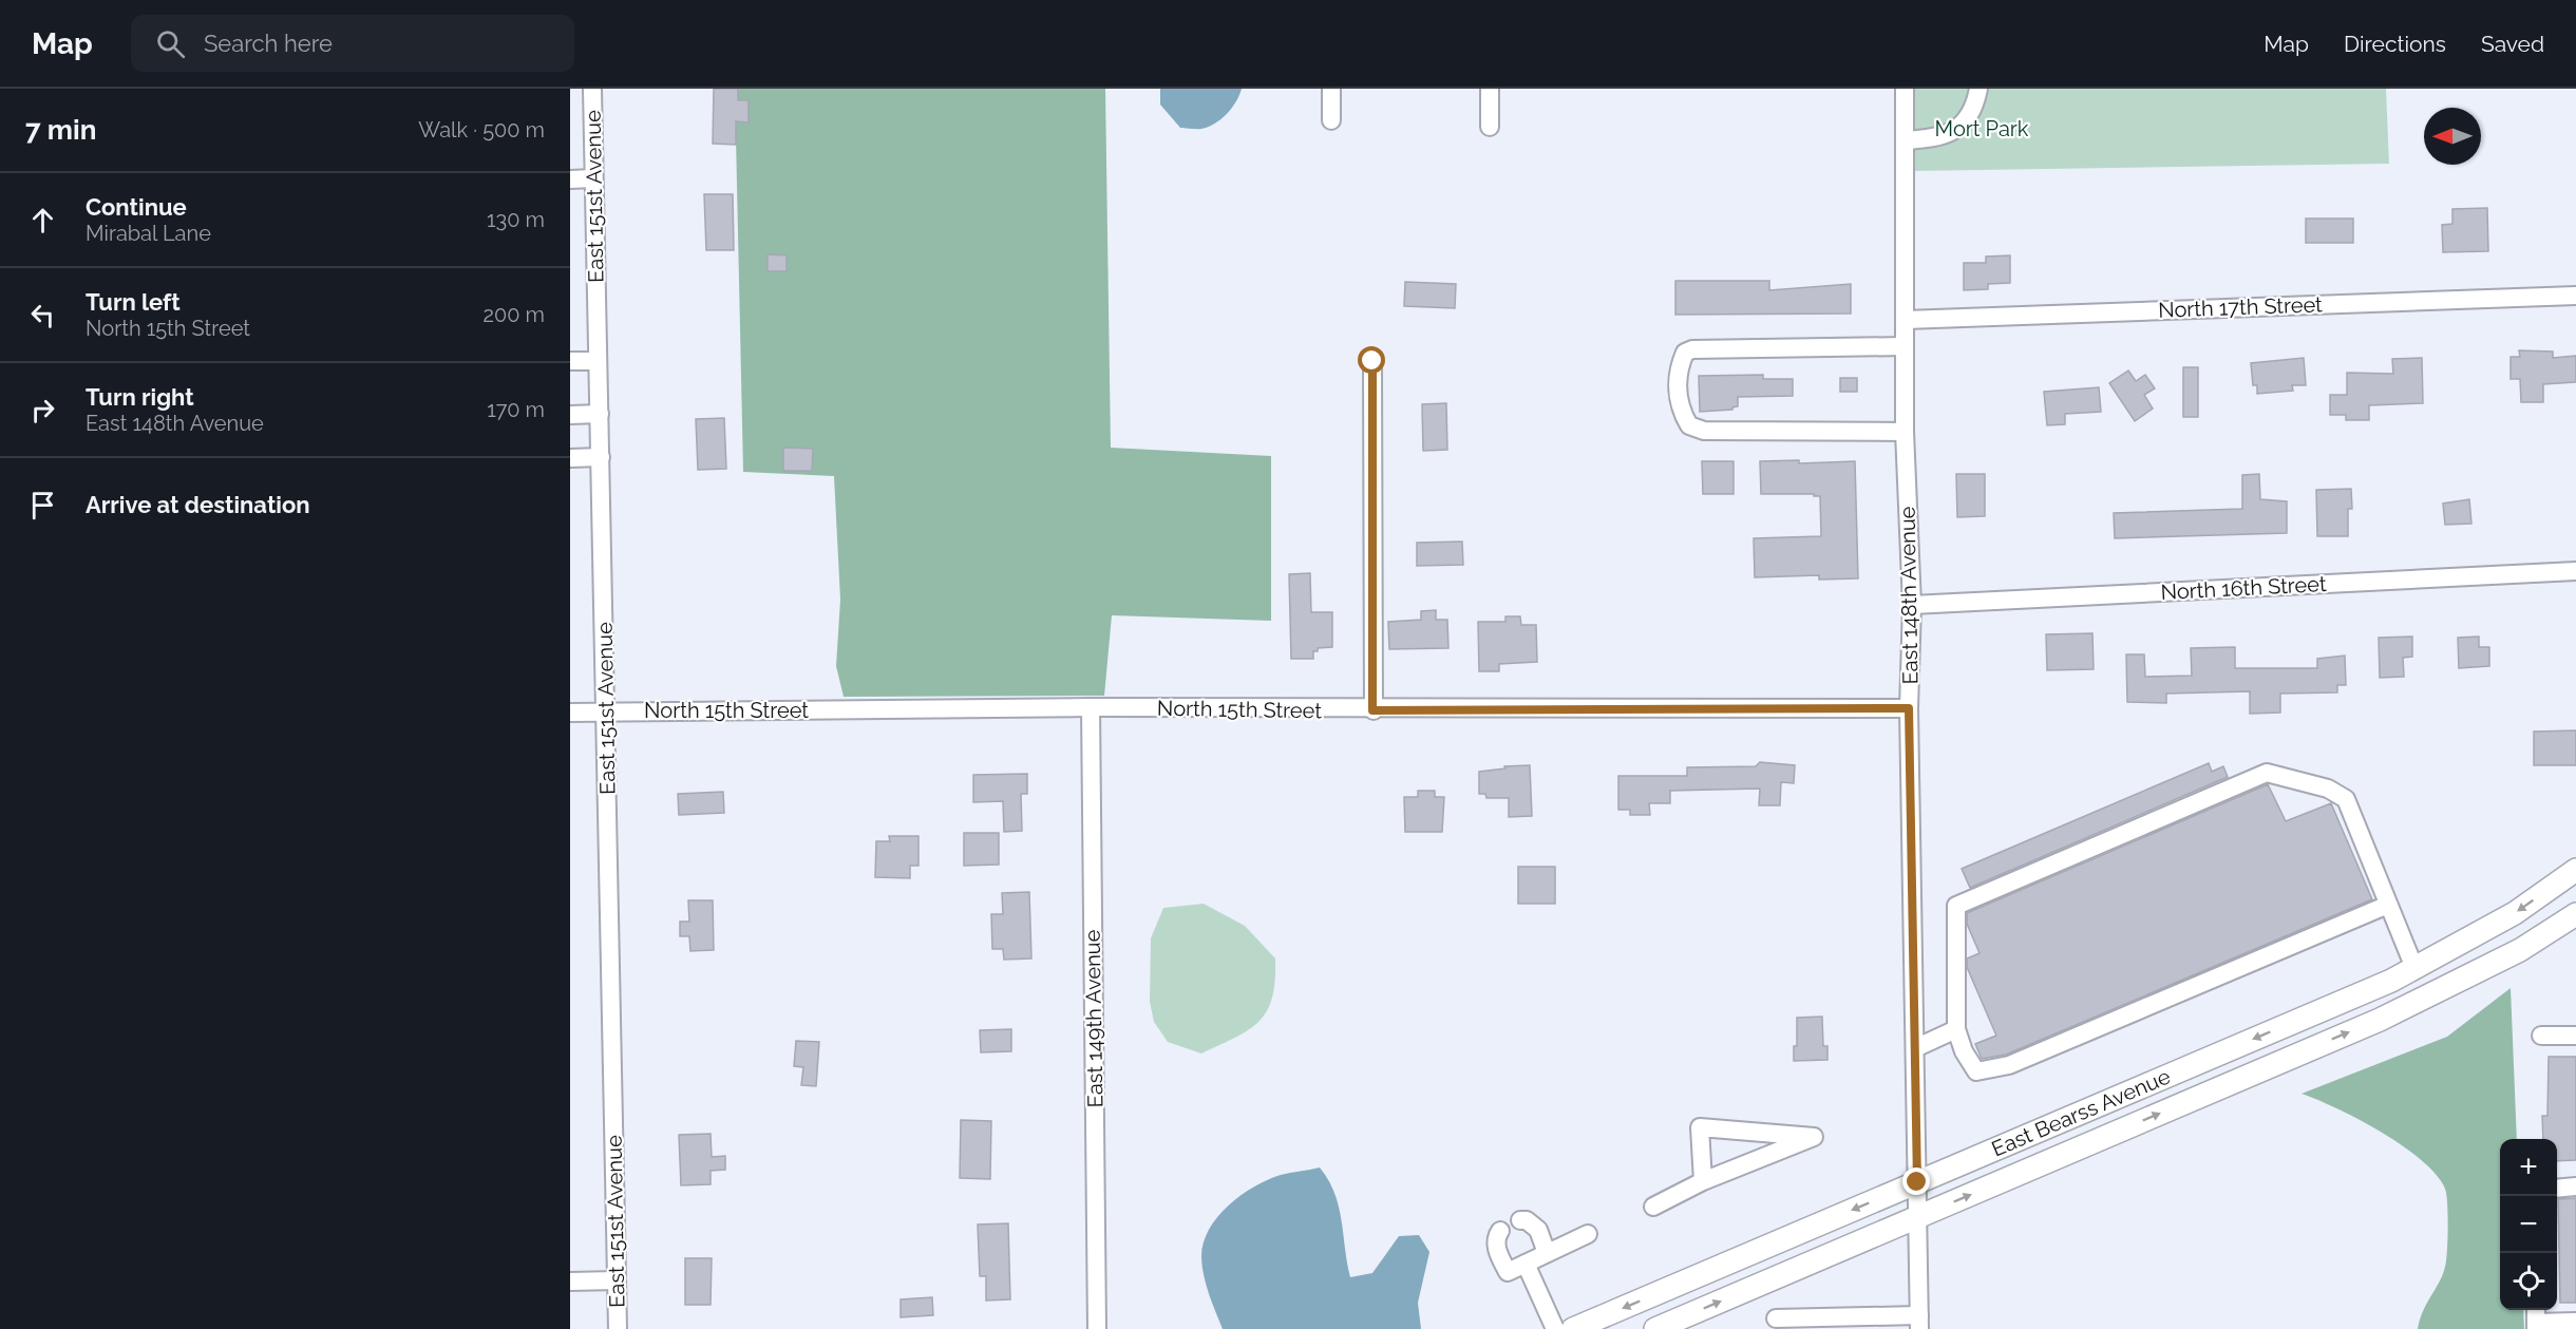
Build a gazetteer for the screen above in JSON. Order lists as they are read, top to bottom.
{
  "streets": {
    "main road": ["East Bearss Avenue"],
    "street": [
      "East 151st Avenue",
      "North 17th Street",
      "North 16th Street",
      "East 148th Avenue",
      "North 15th Street",
      "East 149th Avenue"
    ]
  },
  "crossings": [
    ["East 151st Avenue", "North 15th Street"],
    ["North 17th Street", "East 148th Avenue"],
    ["North 16th Street", "East 148th Avenue"],
    ["East 148th Avenue", "North 15th Street"],
    ["East 148th Avenue", "East Bearss Avenue"],
    ["North 15th Street", "East 149th Avenue"]
  ],
  "parks": ["Mort Park"],
  "north": "left",
  "page": {
    "header": "Map",
    "search": "Search here",
    "nav": ["Map", "Directions", "Saved"],
    "heading": ["7 min", "Walk · 500 m"],
    "list": [
      ["Continue", "Mirabal Lane", "130 m"],
      ["Turn left", "North 15th Street", "200 m"],
      ["Turn right", "East 148th Avenue", "170 m"],
      "Arrive at destination"
    ],
    "map_buttons": ["+", "−"]
  }
}
